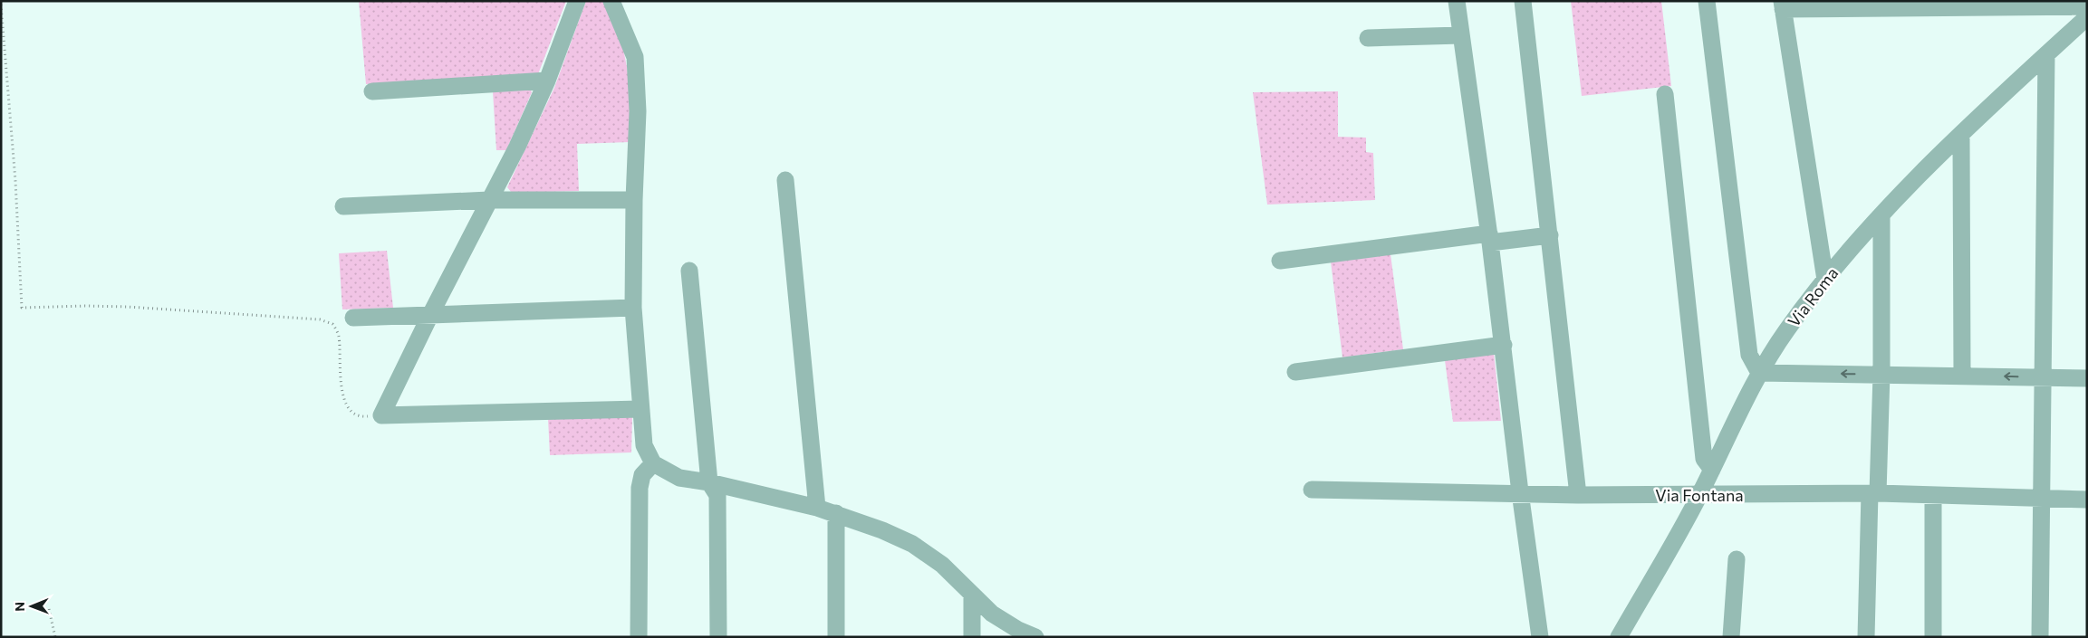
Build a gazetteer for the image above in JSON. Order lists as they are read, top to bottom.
{
  "streets": {
    "street": ["Via Roma", "Via Fontana"]
  },
  "crossings": [
    ["Via Roma", "Via Fontana"]
  ],
  "north": "left"
}
